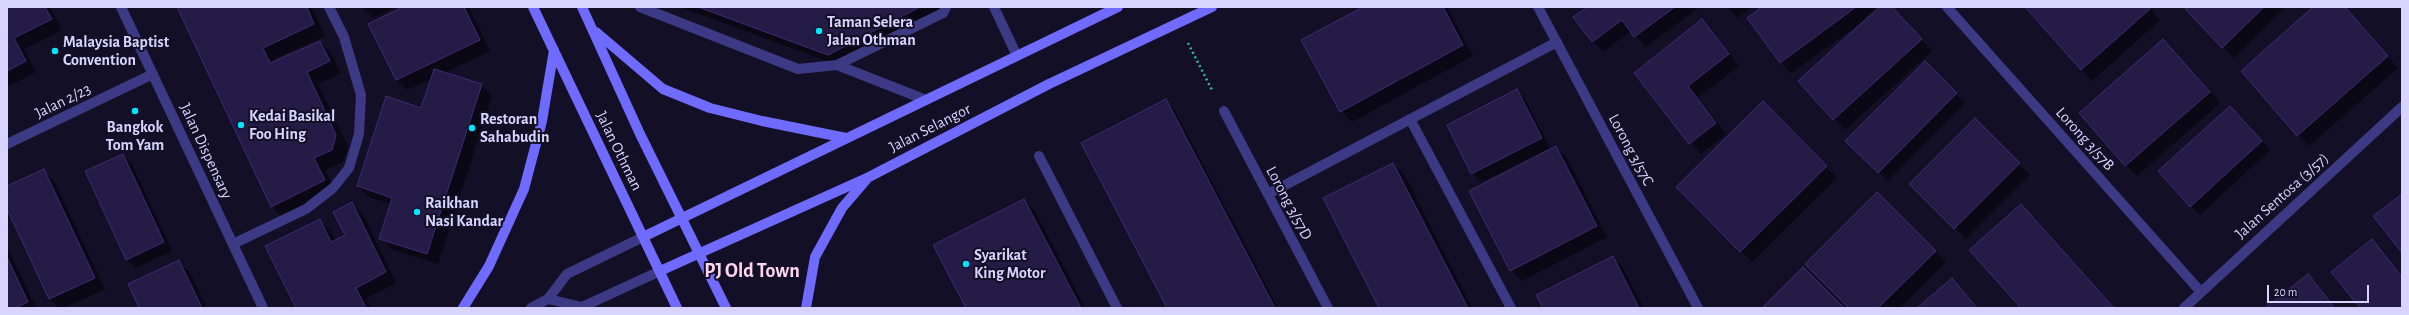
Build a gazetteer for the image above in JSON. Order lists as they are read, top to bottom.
{
  "streets": {
    "main road": ["Jalan Selangor", "Jalan Othman"],
    "street": [
      "Jalan 2/23",
      "Lorong 3/57B",
      "Lorong 3/57C",
      "Jalan Dispensary",
      "Jalan Sentosa (3/57)",
      "Lorong 3/57D"
    ]
  },
  "crossings": [
    ["Jalan 2/23", "Jalan Dispensary"],
    ["Jalan Selangor", "Jalan Othman"],
    ["Lorong 3/57B", "Jalan Sentosa (3/57)"]
  ],
  "districts": ["PJ Old Town"],
  "places": [
    "Taman Selera Jalan Othman",
    "Malaysia Baptist Convention",
    "Bangkok Tom Yam",
    "Kedai Basikal Foo Hing",
    "Restoran Sahabudin",
    "Raikhan Nasi Kandar",
    "Syarikat King Motor"
  ],
  "scale_bar": "20 m"
}
